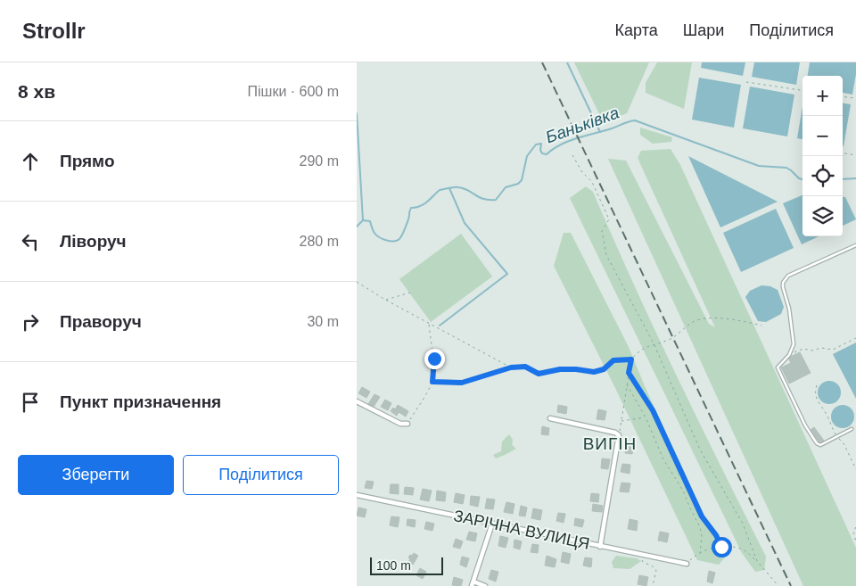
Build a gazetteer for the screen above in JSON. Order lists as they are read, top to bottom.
{
  "streets": {
    "street": ["ЗАРІЧНА ВУЛИЦЯ"]
  },
  "districts": ["ВИГІН"],
  "water": ["Баньківка"],
  "scale_bar": "100 m",
  "page": {
    "header": "Strollr",
    "nav": ["Карта", "Шари", "Поділитися"],
    "heading": ["8 хв", "Пішки · 600 m"],
    "map_buttons": ["+", "−"],
    "list": [
      ["Прямо", "290 m"],
      ["Ліворуч", "280 m"],
      ["Праворуч", "30 m"],
      "Пункт призначення"
    ],
    "buttons": ["Зберегти", "Поділитися"],
    "scale": "100 m"
  }
}
